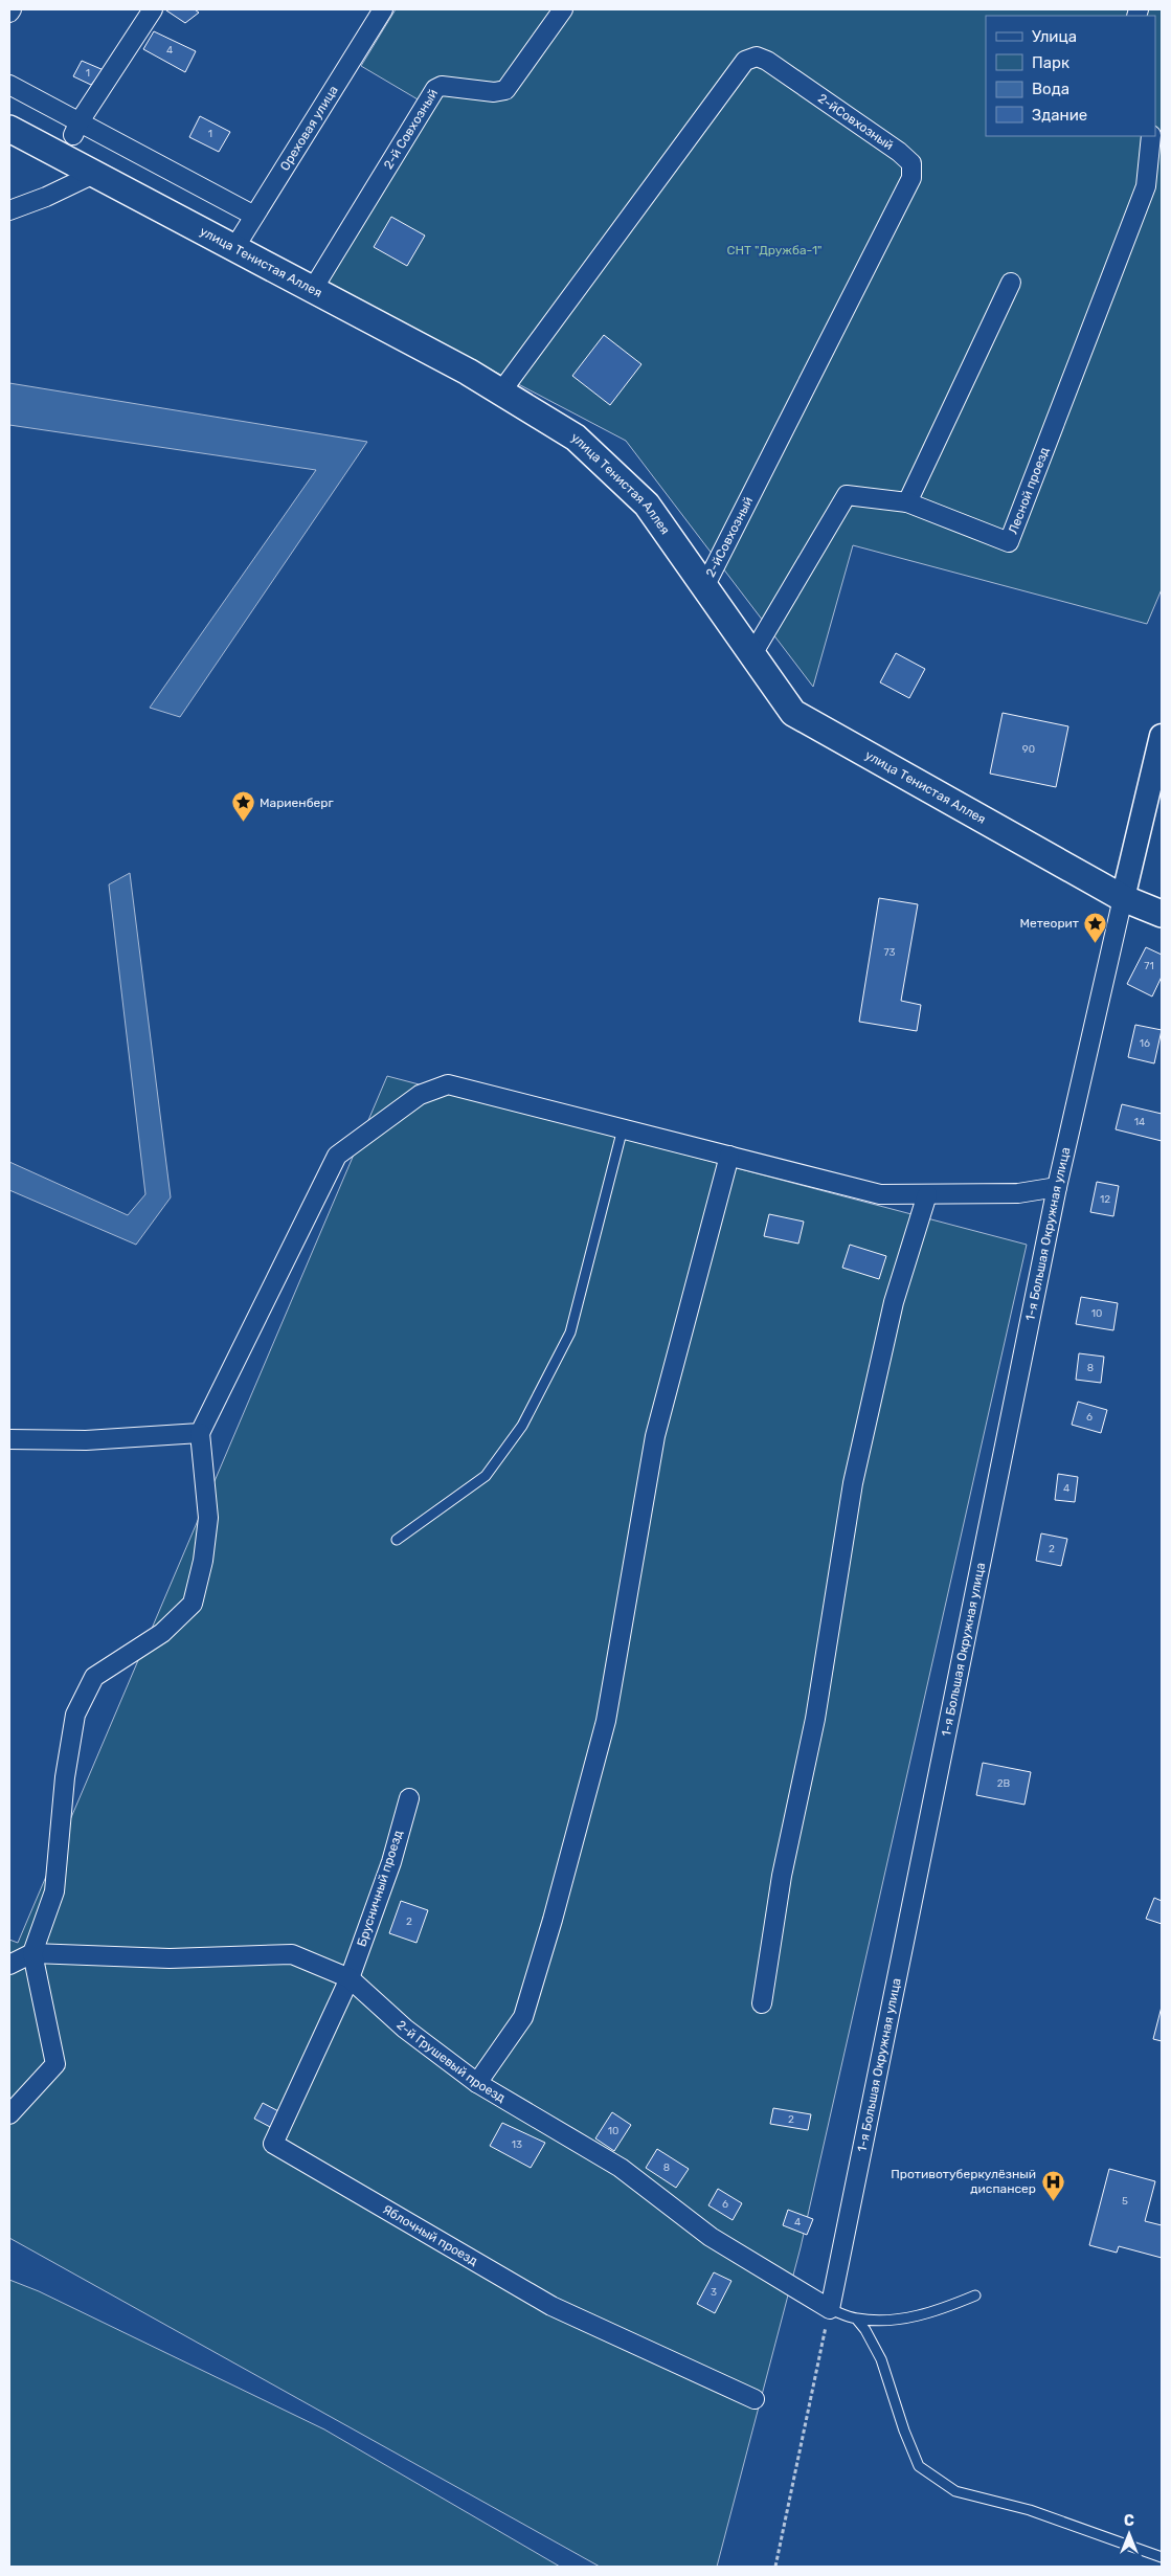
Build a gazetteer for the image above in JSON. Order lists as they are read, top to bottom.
{
  "streets": {
    "main road": ["улица Тенистая Аллея"],
    "street": [
      "2-йСовхозный",
      "Ореховая улица",
      "2-й Совхозный",
      "Лесной проезд",
      "1-я Большая Окружная улица",
      "Брусничный проезд",
      "2-й Грушевый проезд",
      "Яблочный проезд"
    ]
  },
  "crossings": [
    ["2-йСовхозный", "улица Тенистая Аллея"],
    ["Ореховая улица", "улица Тенистая Аллея"],
    ["2-й Совхозный", "улица Тенистая Аллея"],
    ["улица Тенистая Аллея", "Лесной проезд"],
    ["улица Тенистая Аллея", "1-я Большая Окружная улица"],
    ["1-я Большая Окружная улица", "2-й Грушевый проезд"],
    ["Брусничный проезд", "2-й Грушевый проезд"],
    ["Брусничный проезд", "Яблочный проезд"],
    ["2-й Грушевый проезд", "Яблочный проезд"]
  ],
  "parks": ["СНТ \"Дружба-1\""],
  "places": {
    "place": ["Мариенберг", "Метеорит"],
    "hospital": ["Противотуберкулёзный диспансер"]
  },
  "house_numbers": [
    "4",
    "1",
    "1",
    "90",
    "73",
    "71",
    "16",
    "14",
    "12",
    "10",
    "8",
    "6",
    "4",
    "2",
    "2В",
    "2",
    "2",
    "10",
    "13",
    "8",
    "5",
    "6",
    "4",
    "3"
  ],
  "legend": [
    "Улица",
    "Парк",
    "Вода",
    "Здание"
  ],
  "north": "top"
}
